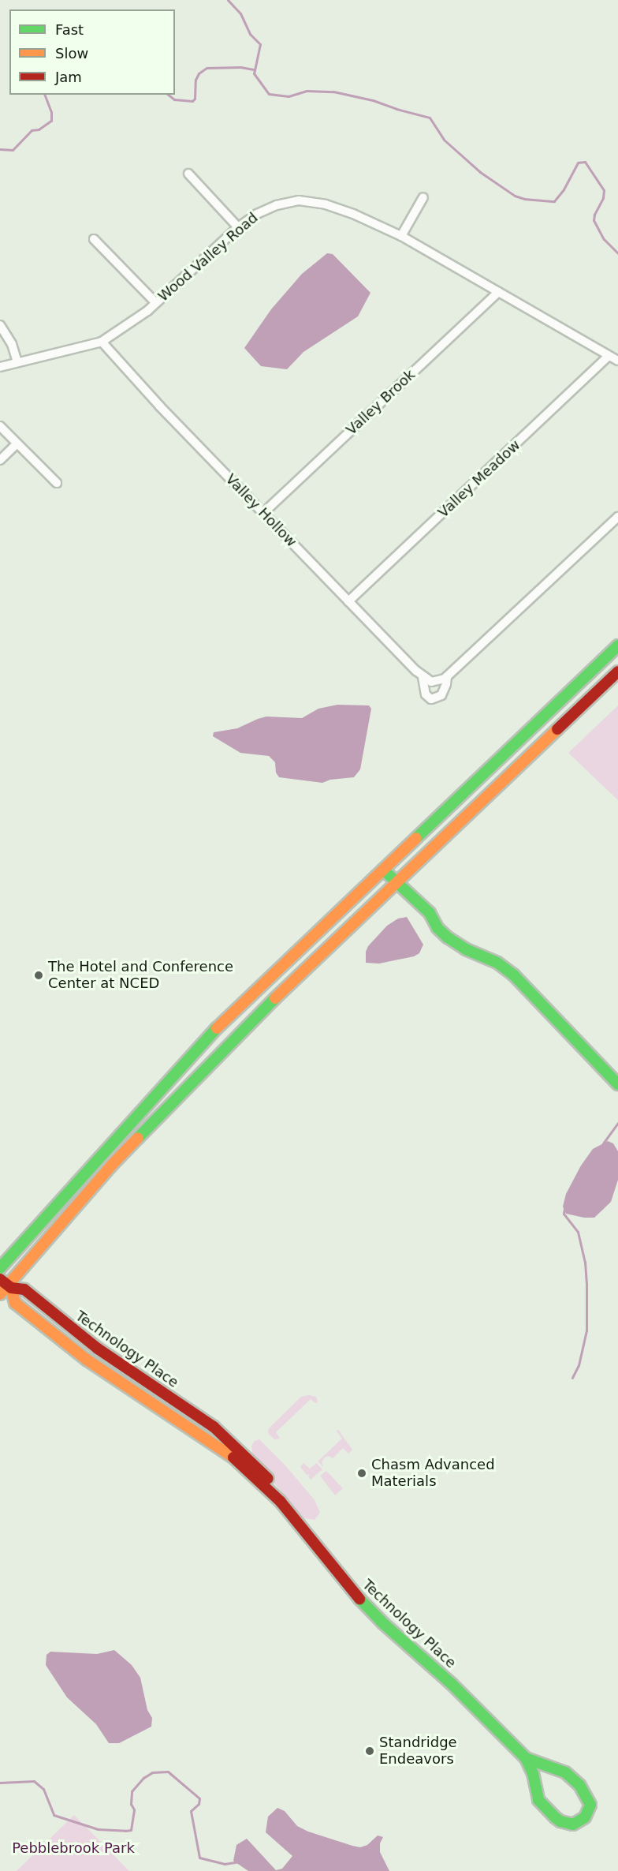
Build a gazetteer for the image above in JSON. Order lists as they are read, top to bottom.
{
  "streets": {
    "main road": ["Technology Place"],
    "street": [
      "Wood Valley Road",
      "Valley Brook",
      "Valley Meadow",
      "Valley Hollow"
    ]
  },
  "crossings": [
    ["Wood Valley Road", "Valley Brook"],
    ["Wood Valley Road", "Valley Meadow"],
    ["Wood Valley Road", "Valley Hollow"],
    ["Valley Brook", "Valley Hollow"],
    ["Valley Meadow", "Valley Hollow"]
  ],
  "parks": ["Pebblebrook Park"],
  "places": ["The Hotel and Conference Center at NCED", "Chasm Advanced Materials", "Standridge Endeavors"],
  "legend": ["Fast", "Slow", "Jam"]
}
